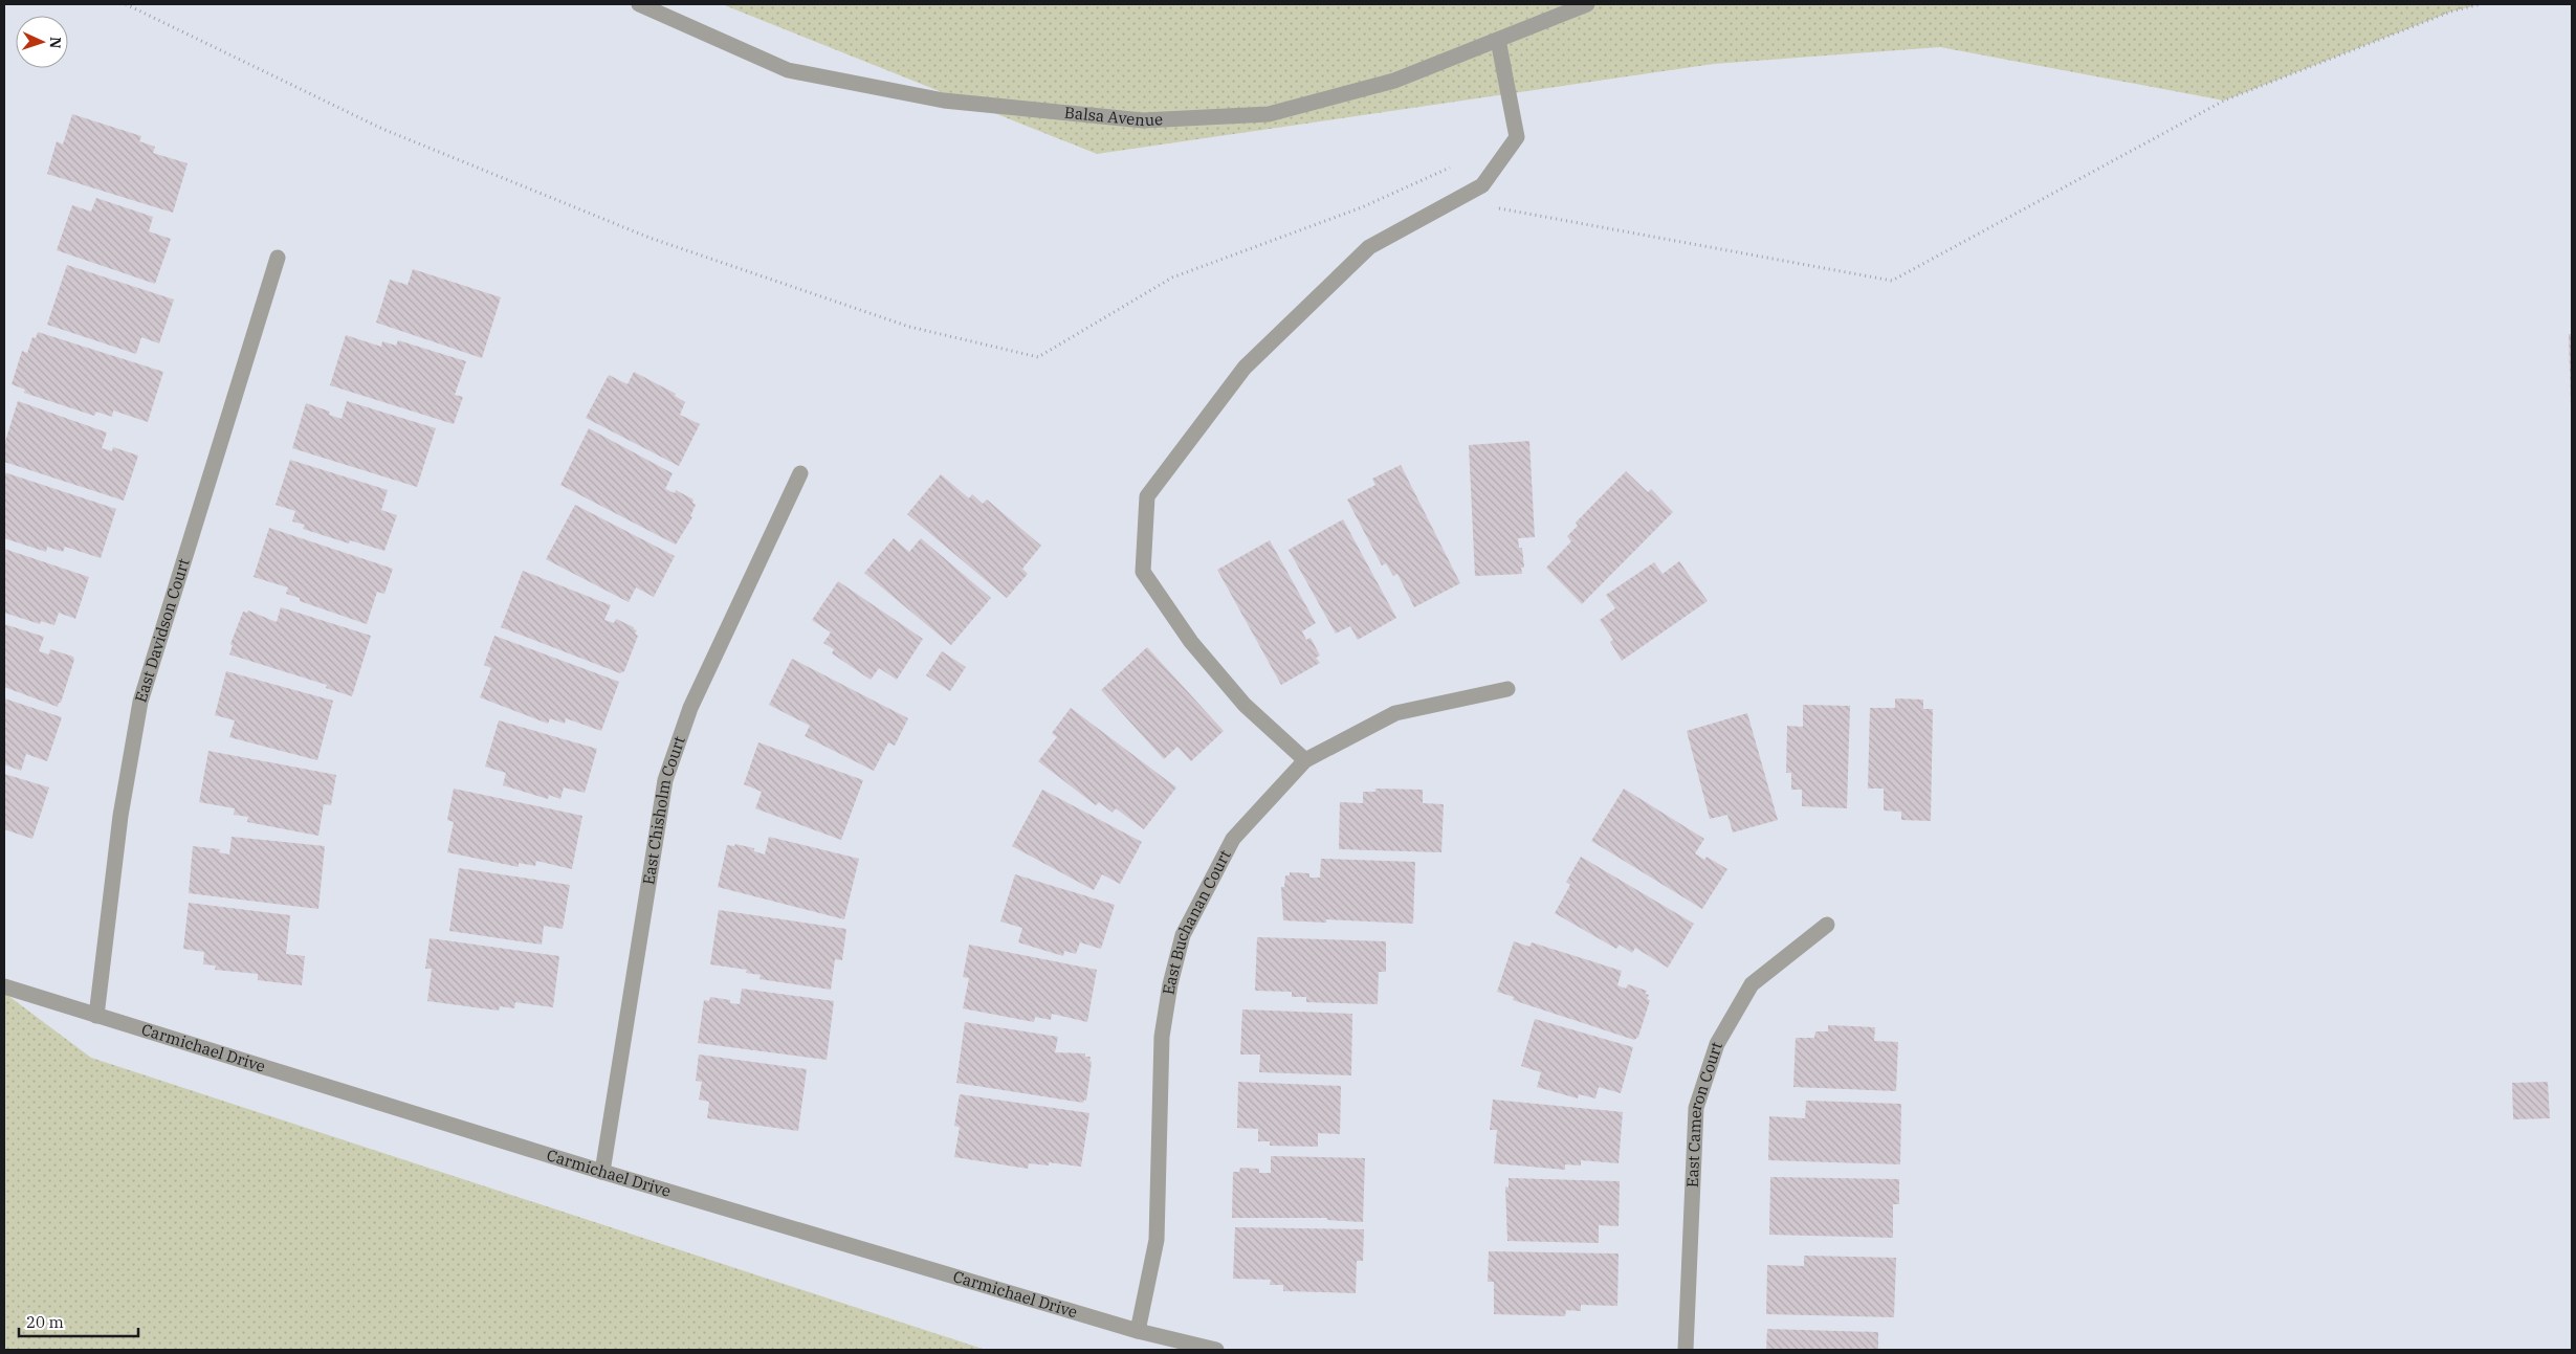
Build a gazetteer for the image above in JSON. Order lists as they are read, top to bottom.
{
  "streets": {
    "street": [
      "Balsa Avenue",
      "East Davidson Court",
      "East Chisholm Court",
      "East Buchanan Court",
      "Carmichael Drive",
      "East Cameron Court"
    ]
  },
  "crossings": [
    ["East Davidson Court", "Carmichael Drive"],
    ["East Chisholm Court", "Carmichael Drive"],
    ["East Buchanan Court", "Carmichael Drive"]
  ],
  "scale_bar": "20 m",
  "north": "right"
}
